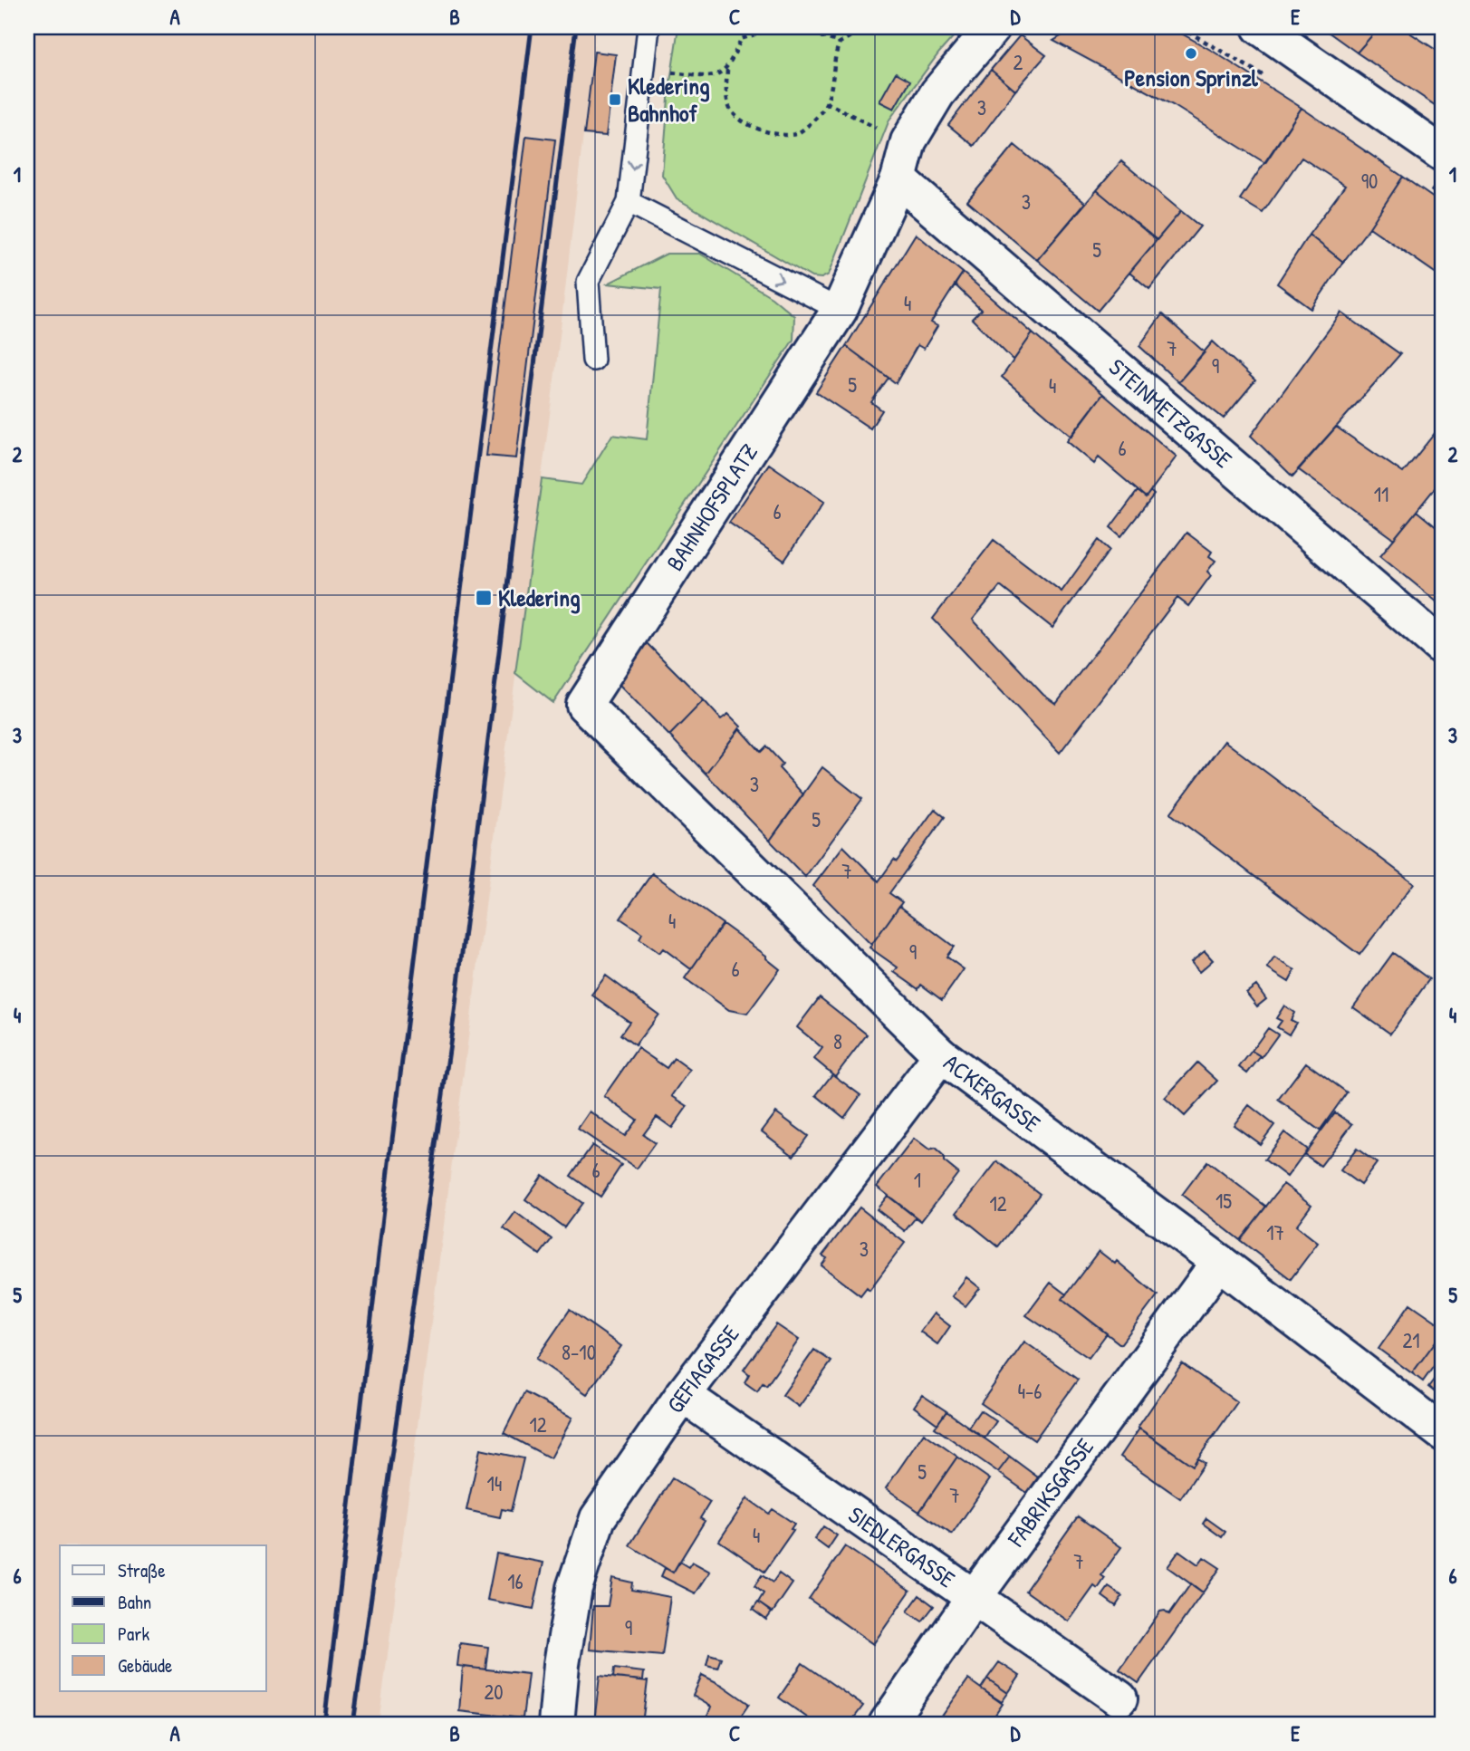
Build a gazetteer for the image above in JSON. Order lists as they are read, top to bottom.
{
  "streets": {
    "street": [
      "STEINMETZGASSE",
      "BAHNHOFSPLATZ",
      "ACKERGASSE",
      "GEFIAGASSE",
      "FABRIKSGASSE",
      "SIEDLERGASSE"
    ]
  },
  "crossings": [
    ["STEINMETZGASSE", "BAHNHOFSPLATZ"],
    ["BAHNHOFSPLATZ", "ACKERGASSE"],
    ["ACKERGASSE", "GEFIAGASSE"],
    ["ACKERGASSE", "FABRIKSGASSE"],
    ["GEFIAGASSE", "SIEDLERGASSE"],
    ["FABRIKSGASSE", "SIEDLERGASSE"]
  ],
  "places": {
    "other": ["Pension Sprinzl"],
    "transit": ["Kledering Bahnhof", "Kledering"]
  },
  "house_numbers": [
    "2",
    "3",
    "90",
    "3",
    "5",
    "4",
    "7",
    "9",
    "5",
    "4",
    "6",
    "11",
    "6",
    "3",
    "5",
    "7",
    "4",
    "9",
    "6",
    "8",
    "6",
    "1",
    "15",
    "12",
    "17",
    "3",
    "21",
    "8-10",
    "4-6",
    "12",
    "5",
    "14",
    "7",
    "4",
    "7",
    "16",
    "9",
    "20"
  ],
  "legend": [
    "Straße",
    "Bahn",
    "Park",
    "Gebäude"
  ],
  "grid": {
    "columns": [
      "A",
      "B",
      "C",
      "D",
      "E"
    ],
    "rows": [
      "1",
      "2",
      "3",
      "4",
      "5",
      "6"
    ]
  }
}
